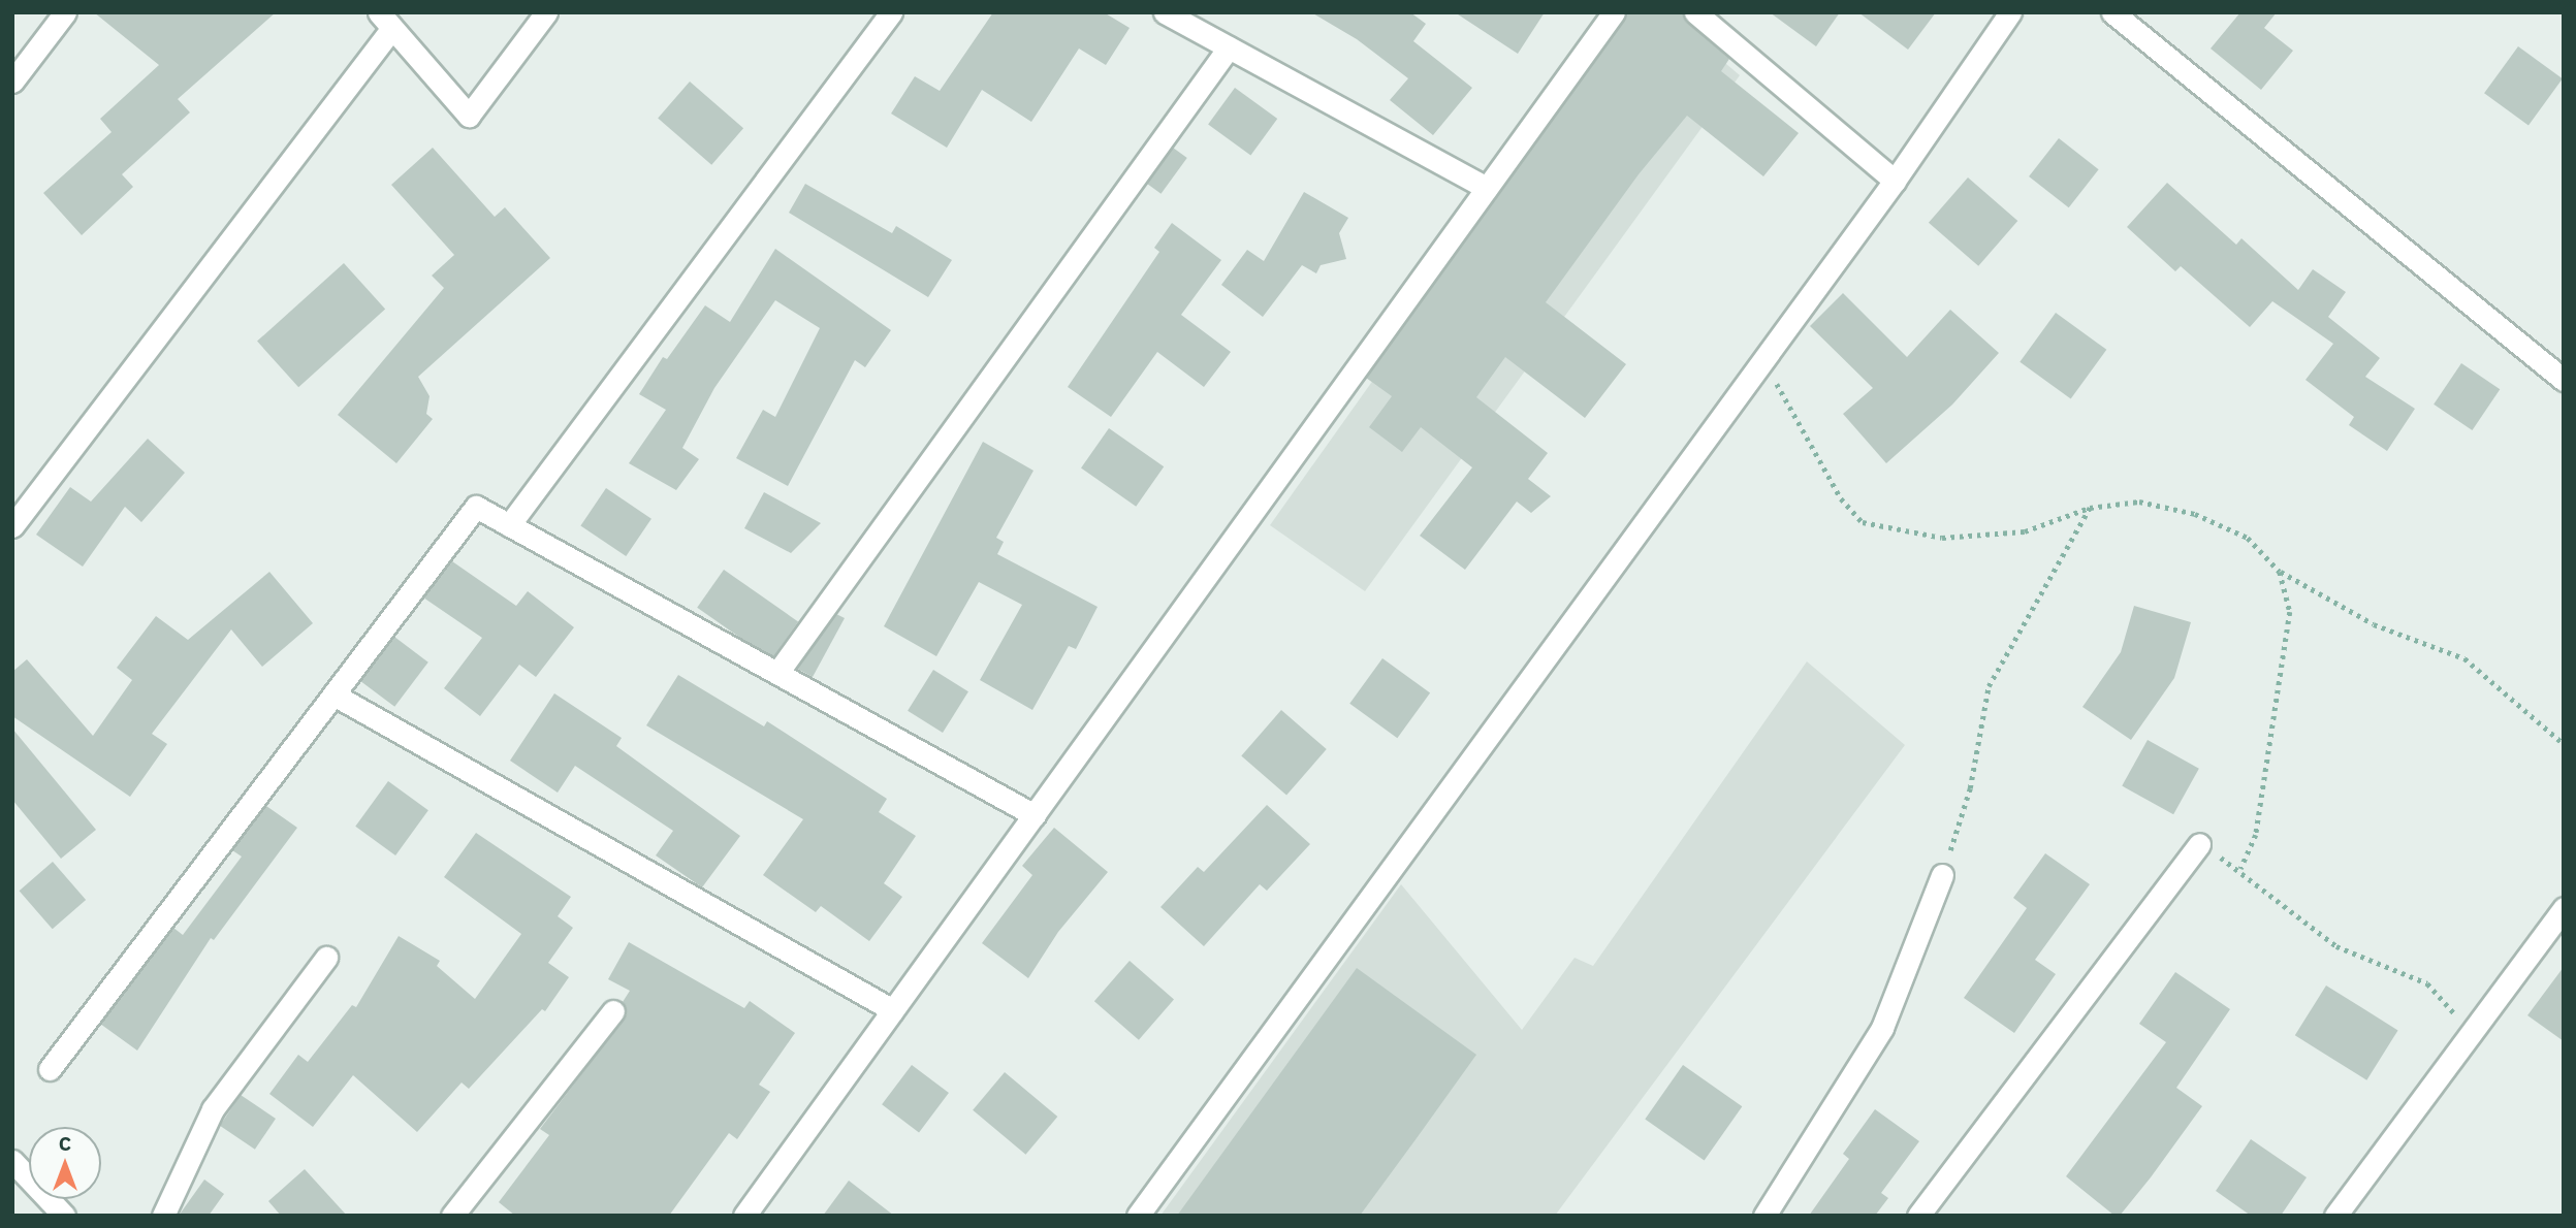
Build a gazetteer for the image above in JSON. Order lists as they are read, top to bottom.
{
  "north": "top"
}
